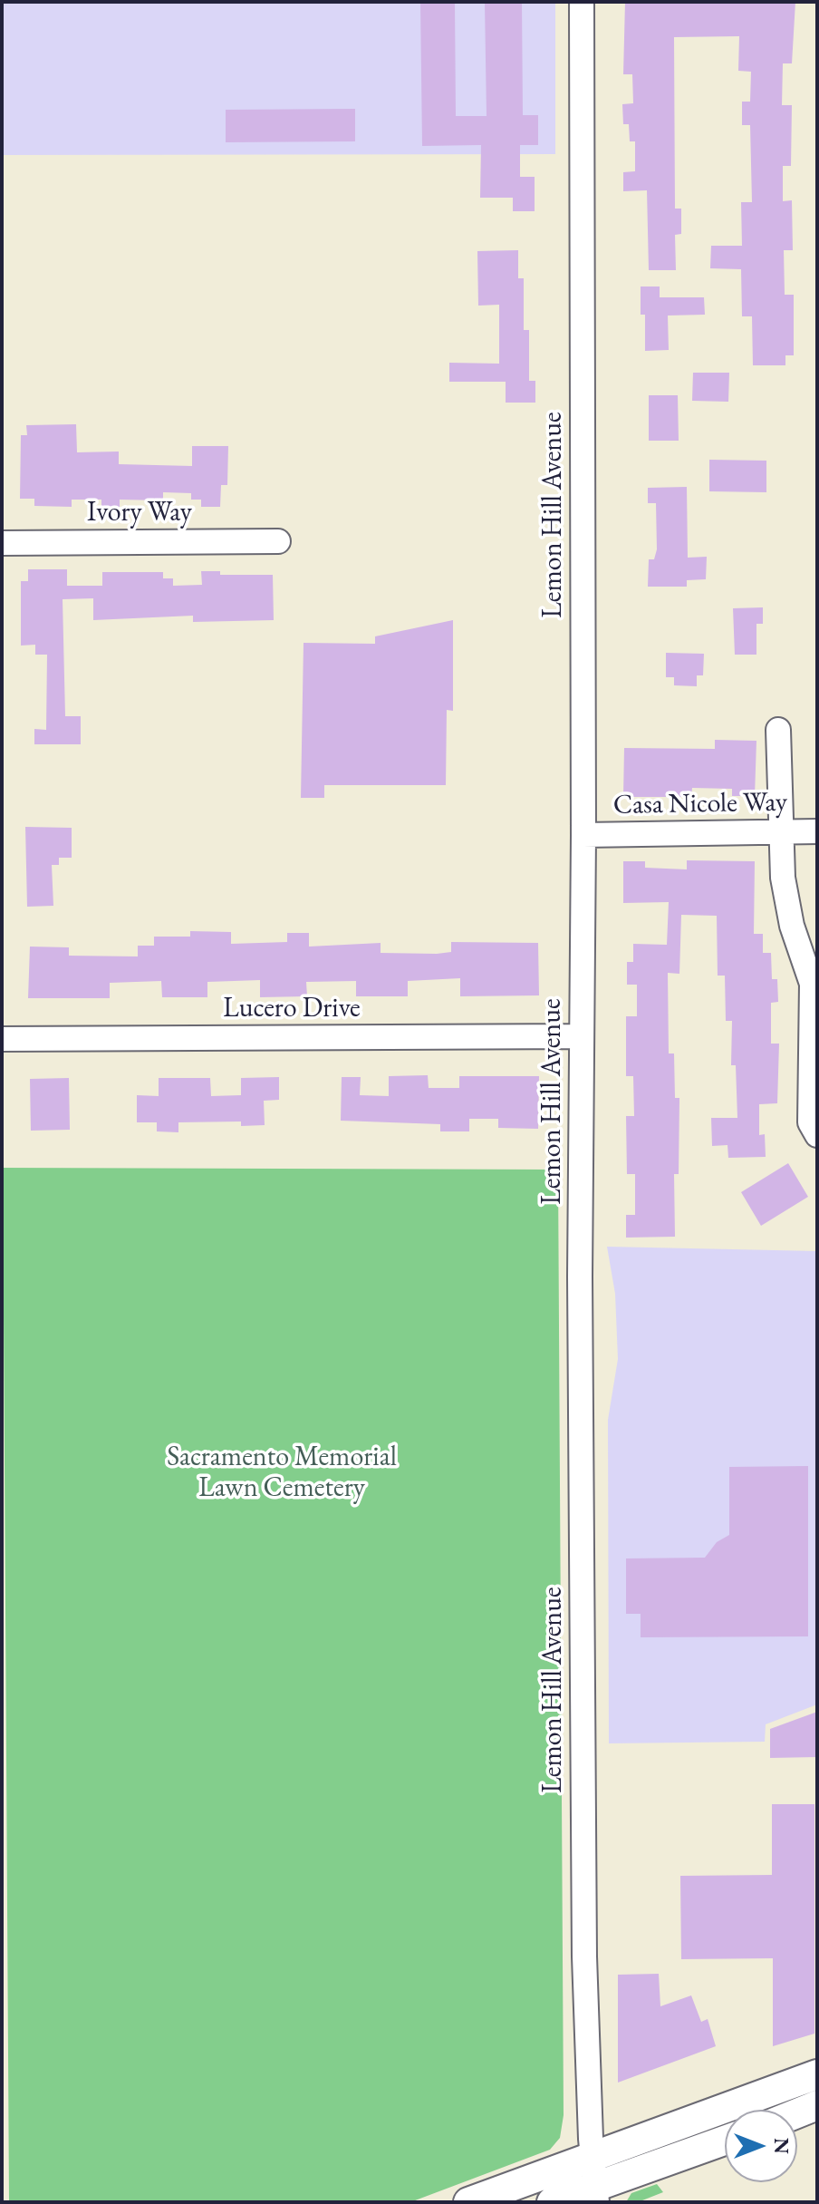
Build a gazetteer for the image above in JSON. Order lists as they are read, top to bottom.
{
  "streets": {
    "street": [
      "Ivory Way",
      "Lemon Hill Avenue",
      "Casa Nicole Way",
      "Lucero Drive"
    ]
  },
  "crossings": [
    ["Lemon Hill Avenue", "Casa Nicole Way"],
    ["Lemon Hill Avenue", "Lucero Drive"]
  ],
  "parks": ["Sacramento Memorial Lawn Cemetery"],
  "north": "right"
}
